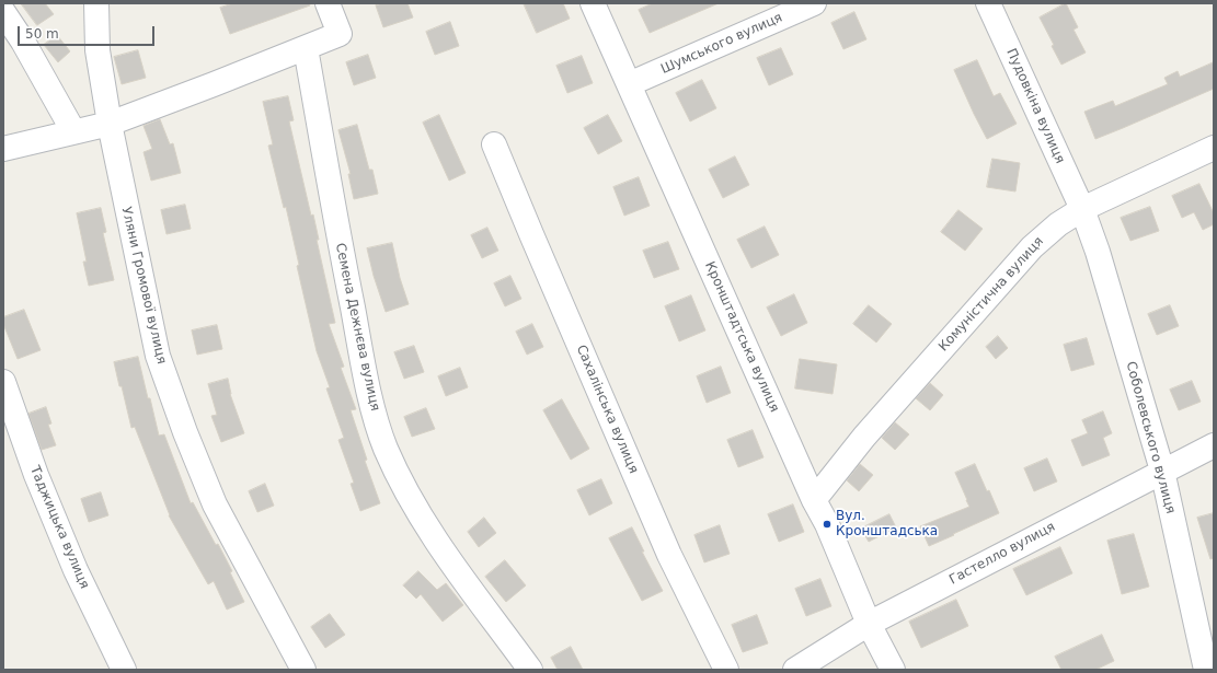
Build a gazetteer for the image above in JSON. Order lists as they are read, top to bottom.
{
  "streets": {
    "street": [
      "Шумського вулиця",
      "Пудовкіна вулиця",
      "Уляни Громової вулиця",
      "Комуністична вулиця",
      "Семена Дежнєва вулиця",
      "Кронштадтська вулиця",
      "Сахалінська вулиця",
      "Соболевського вулиця",
      "Таджицька вулиця",
      "Гастелло вулиця"
    ]
  },
  "crossings": [
    ["Шумського вулиця", "Кронштадтська вулиця"],
    ["Пудовкіна вулиця", "Комуністична вулиця"],
    ["Пудовкіна вулиця", "Соболевського вулиця"],
    ["Комуністична вулиця", "Кронштадтська вулиця"],
    ["Комуністична вулиця", "Соболевського вулиця"],
    ["Кронштадтська вулиця", "Гастелло вулиця"],
    ["Соболевського вулиця", "Гастелло вулиця"]
  ],
  "places": ["Вул. Кронштадська"],
  "scale_bar": "50 m"
}
